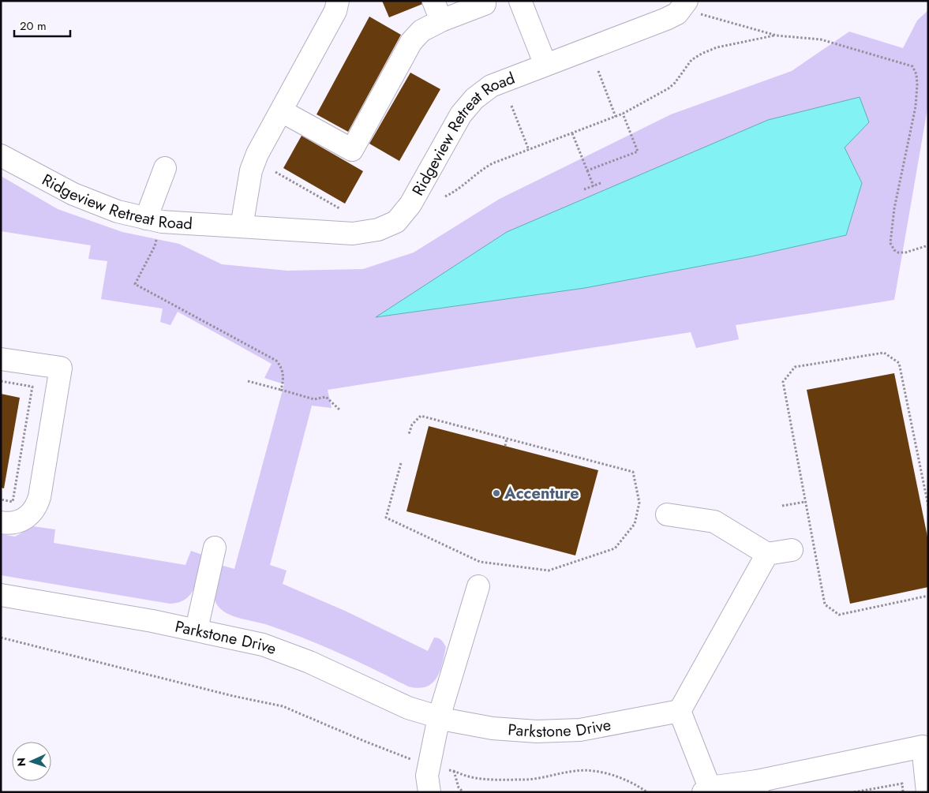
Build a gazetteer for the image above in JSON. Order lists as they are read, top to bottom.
{
  "streets": {
    "street": ["Ridgeview Retreat Road", "Parkstone Drive"]
  },
  "places": ["Accenture"],
  "scale_bar": "20 m",
  "north": "left"
}
